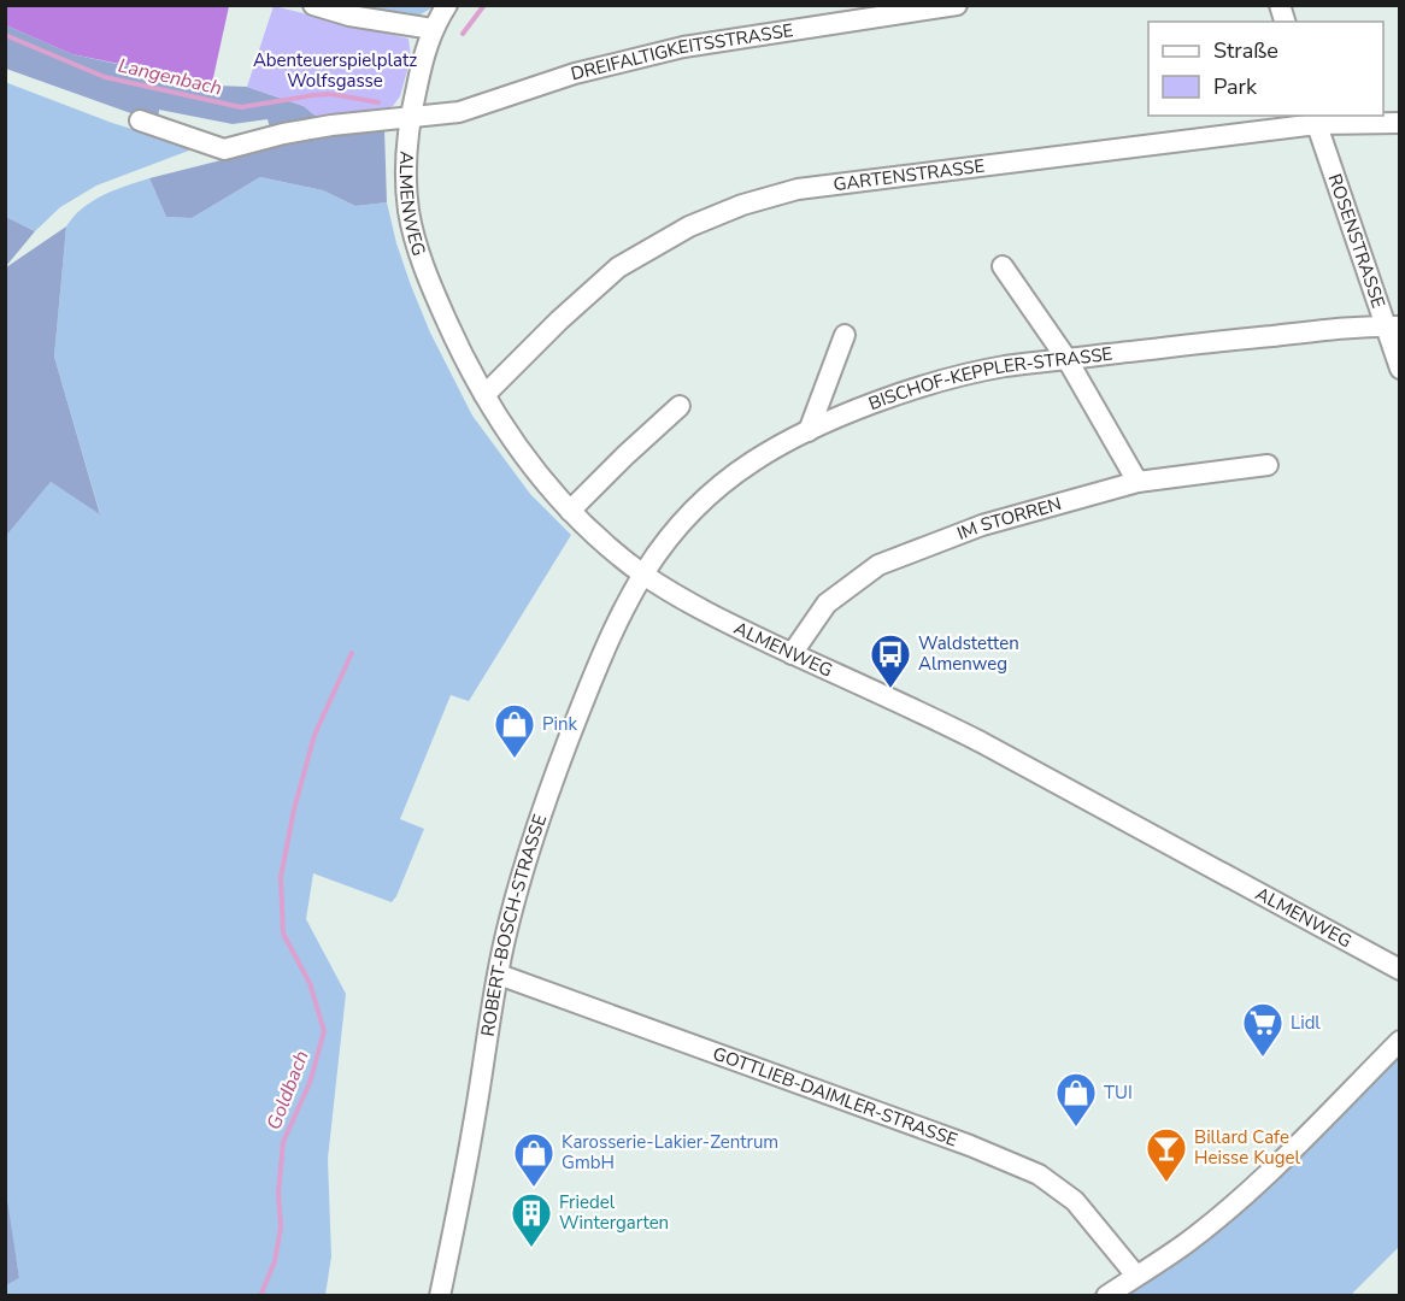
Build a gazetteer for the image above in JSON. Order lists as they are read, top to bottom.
{
  "streets": {
    "street": [
      "DREIFALTIGKEITSSTRASSE",
      "GARTENSTRASSE",
      "ALMENWEG",
      "ROSENSTRASSE",
      "BISCHOF-KEPPLER-STRASSE",
      "IM STORREN",
      "ROBERT-BOSCH-STRASSE",
      "GOTTLIEB-DAIMLER-STRASSE"
    ]
  },
  "crossings": [
    ["DREIFALTIGKEITSSTRASSE", "ALMENWEG"],
    ["GARTENSTRASSE", "ALMENWEG"],
    ["GARTENSTRASSE", "ROSENSTRASSE"],
    ["ALMENWEG", "BISCHOF-KEPPLER-STRASSE"],
    ["ALMENWEG", "IM STORREN"],
    ["ALMENWEG", "ROBERT-BOSCH-STRASSE"],
    ["ROSENSTRASSE", "BISCHOF-KEPPLER-STRASSE"],
    ["BISCHOF-KEPPLER-STRASSE", "ROBERT-BOSCH-STRASSE"],
    ["ROBERT-BOSCH-STRASSE", "GOTTLIEB-DAIMLER-STRASSE"]
  ],
  "water": ["Langenbach", "Goldbach"],
  "parks": ["Abenteuerspielplatz Wolfsgasse"],
  "places": {
    "bus stop": ["Waldstetten Almenweg"],
    "shop": ["Pink", "TUI", "Karosserie-Lakier-Zentrum GmbH"],
    "supermarket": ["Lidl"],
    "bar": ["Billard Cafe Heisse Kugel"],
    "building": ["Friedel Wintergarten"]
  },
  "legend": ["Straße", "Park"]
}
